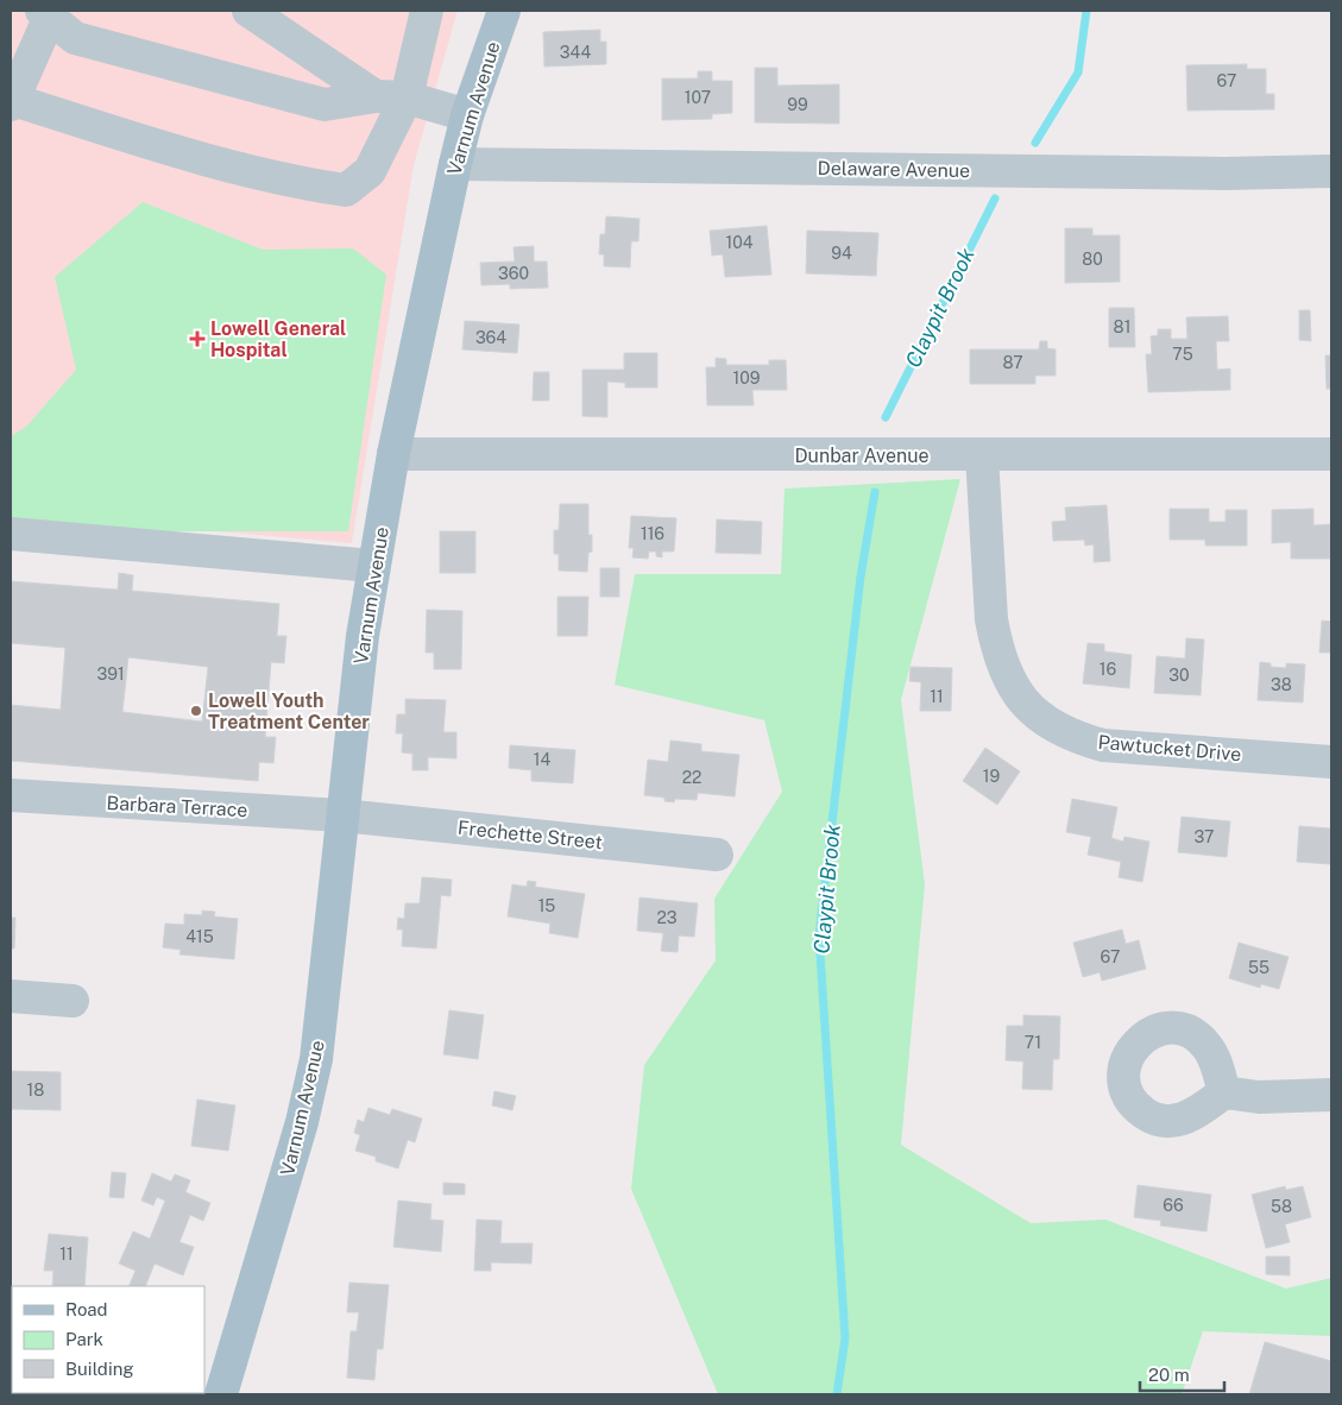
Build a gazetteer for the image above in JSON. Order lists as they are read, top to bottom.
{
  "streets": {
    "main road": ["Varnum Avenue"],
    "street": [
      "Delaware Avenue",
      "Dunbar Avenue",
      "Pawtucket Drive",
      "Barbara Terrace",
      "Frechette Street"
    ]
  },
  "crossings": [
    ["Varnum Avenue", "Delaware Avenue"],
    ["Varnum Avenue", "Dunbar Avenue"],
    ["Varnum Avenue", "Barbara Terrace"],
    ["Varnum Avenue", "Frechette Street"],
    ["Dunbar Avenue", "Pawtucket Drive"],
    ["Barbara Terrace", "Frechette Street"]
  ],
  "water": ["Claypit Brook"],
  "places": {
    "health": ["Lowell General Hospital"],
    "other": ["Lowell Youth Treatment Center"]
  },
  "house_numbers": [
    "344",
    "67",
    "107",
    "99",
    "104",
    "94",
    "80",
    "360",
    "81",
    "364",
    "75",
    "87",
    "109",
    "116",
    "16",
    "391",
    "30",
    "38",
    "11",
    "14",
    "19",
    "22",
    "37",
    "15",
    "23",
    "415",
    "67",
    "55",
    "71",
    "18",
    "66",
    "58",
    "11"
  ],
  "legend": ["Road", "Park", "Building"],
  "scale_bar": "20 m"
}
